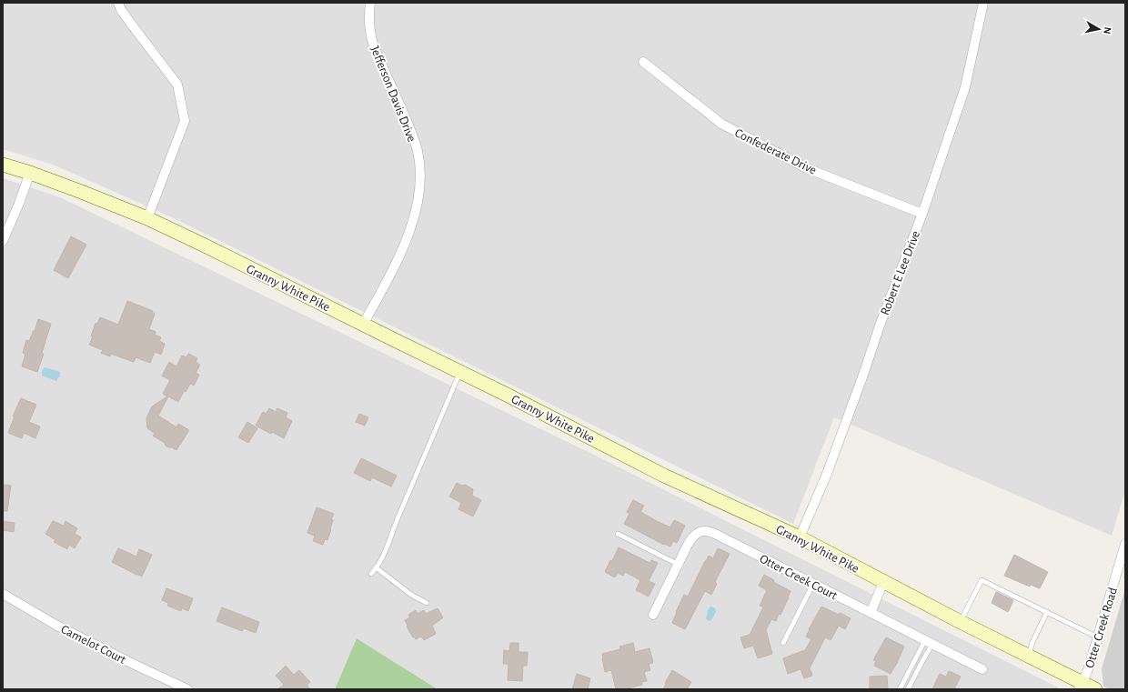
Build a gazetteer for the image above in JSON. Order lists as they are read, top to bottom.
{
  "streets": {
    "main road": ["Granny White Pike"],
    "street": [
      "Jefferson Davis Drive",
      "Confederate Drive",
      "Robert E Lee Drive",
      "Otter Creek Court",
      "Otter Creek Road",
      "Camelot Court"
    ]
  },
  "crossings": [
    ["Jefferson Davis Drive", "Granny White Pike"],
    ["Confederate Drive", "Robert E Lee Drive"],
    ["Robert E Lee Drive", "Granny White Pike"],
    ["Granny White Pike", "Otter Creek Road"]
  ],
  "north": "right"
}
